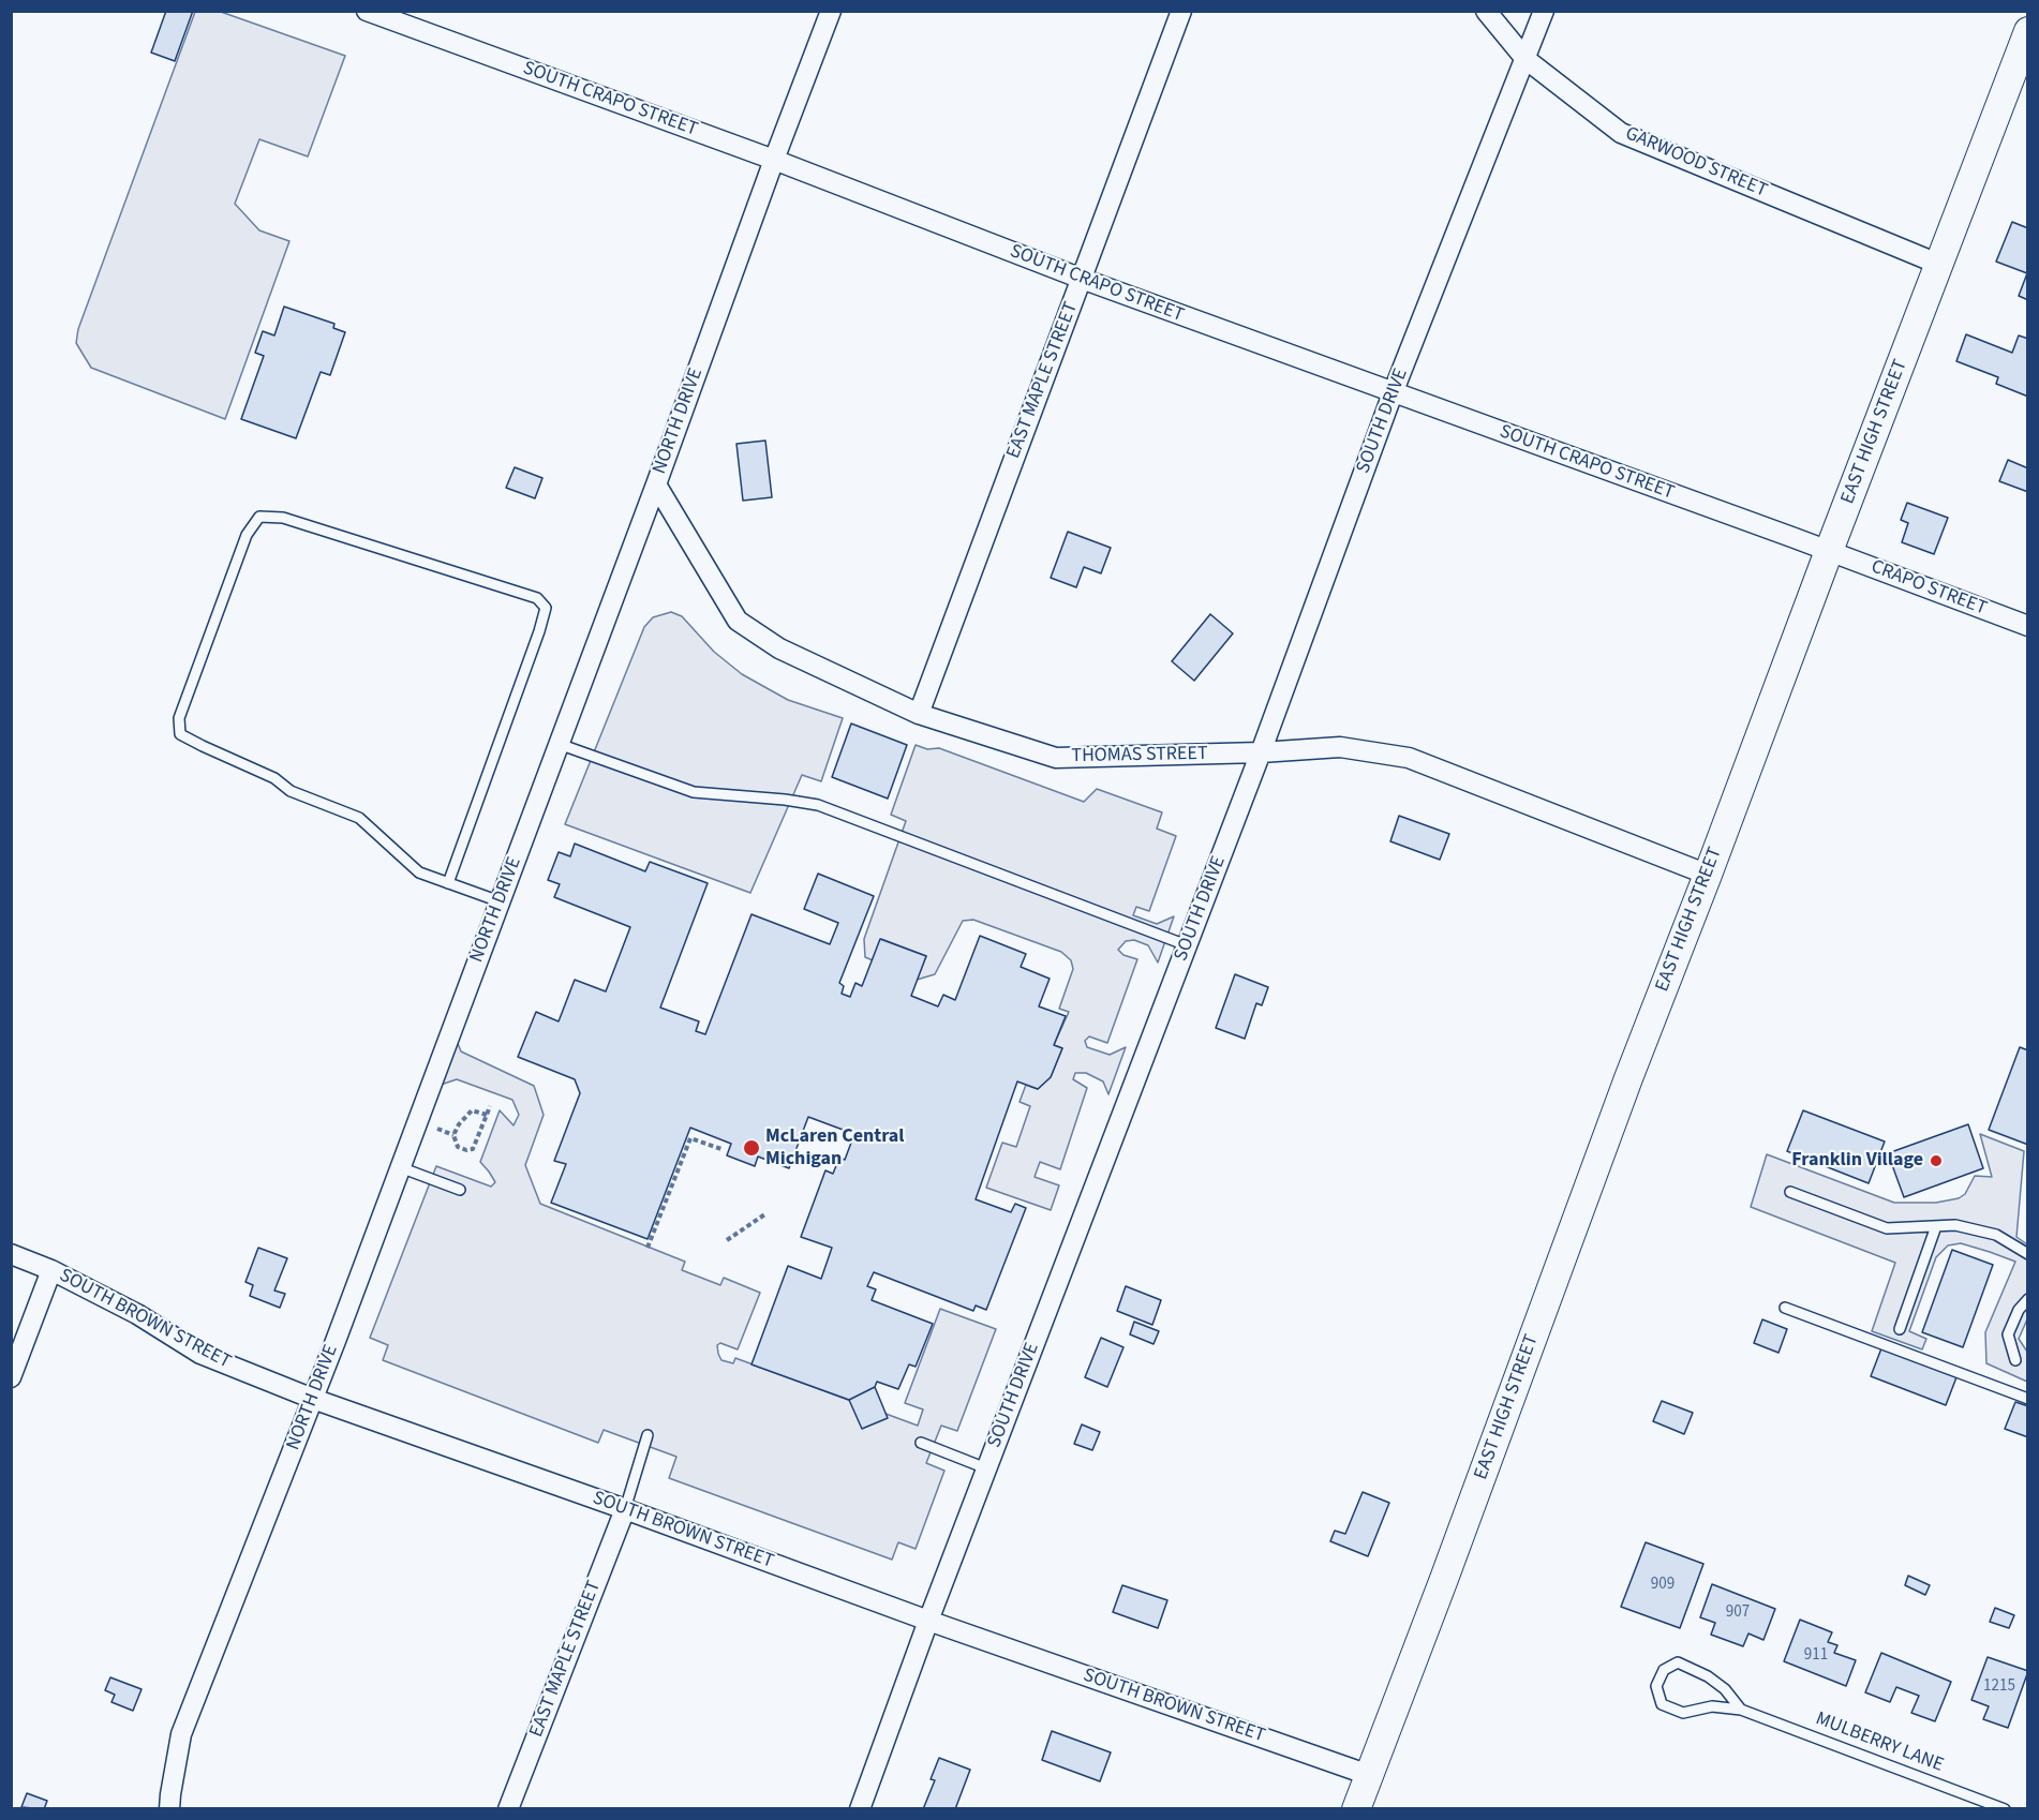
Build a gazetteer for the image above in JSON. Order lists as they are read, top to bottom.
{
  "streets": {
    "street": [
      "SOUTH CRAPO STREET",
      "GARWOOD STREET",
      "EAST MAPLE STREET",
      "NORTH DRIVE",
      "SOUTH DRIVE",
      "EAST HIGH STREET",
      "CRAPO STREET",
      "THOMAS STREET",
      "SOUTH BROWN STREET"
    ],
    "lane": ["MULBERRY LANE"]
  },
  "crossings": [
    ["SOUTH CRAPO STREET", "EAST MAPLE STREET"],
    ["SOUTH CRAPO STREET", "NORTH DRIVE"],
    ["SOUTH CRAPO STREET", "SOUTH DRIVE"],
    ["SOUTH CRAPO STREET", "EAST HIGH STREET"],
    ["SOUTH CRAPO STREET", "CRAPO STREET"],
    ["GARWOOD STREET", "SOUTH DRIVE"],
    ["GARWOOD STREET", "EAST HIGH STREET"],
    ["EAST MAPLE STREET", "THOMAS STREET"],
    ["EAST MAPLE STREET", "SOUTH BROWN STREET"],
    ["NORTH DRIVE", "THOMAS STREET"],
    ["NORTH DRIVE", "SOUTH BROWN STREET"],
    ["SOUTH DRIVE", "THOMAS STREET"],
    ["SOUTH DRIVE", "SOUTH BROWN STREET"],
    ["EAST HIGH STREET", "CRAPO STREET"],
    ["EAST HIGH STREET", "THOMAS STREET"],
    ["EAST HIGH STREET", "SOUTH BROWN STREET"]
  ],
  "places": ["McLaren Central Michigan", "Franklin Village"],
  "house_numbers": [
    "909",
    "907",
    "911",
    "1215"
  ]
}
